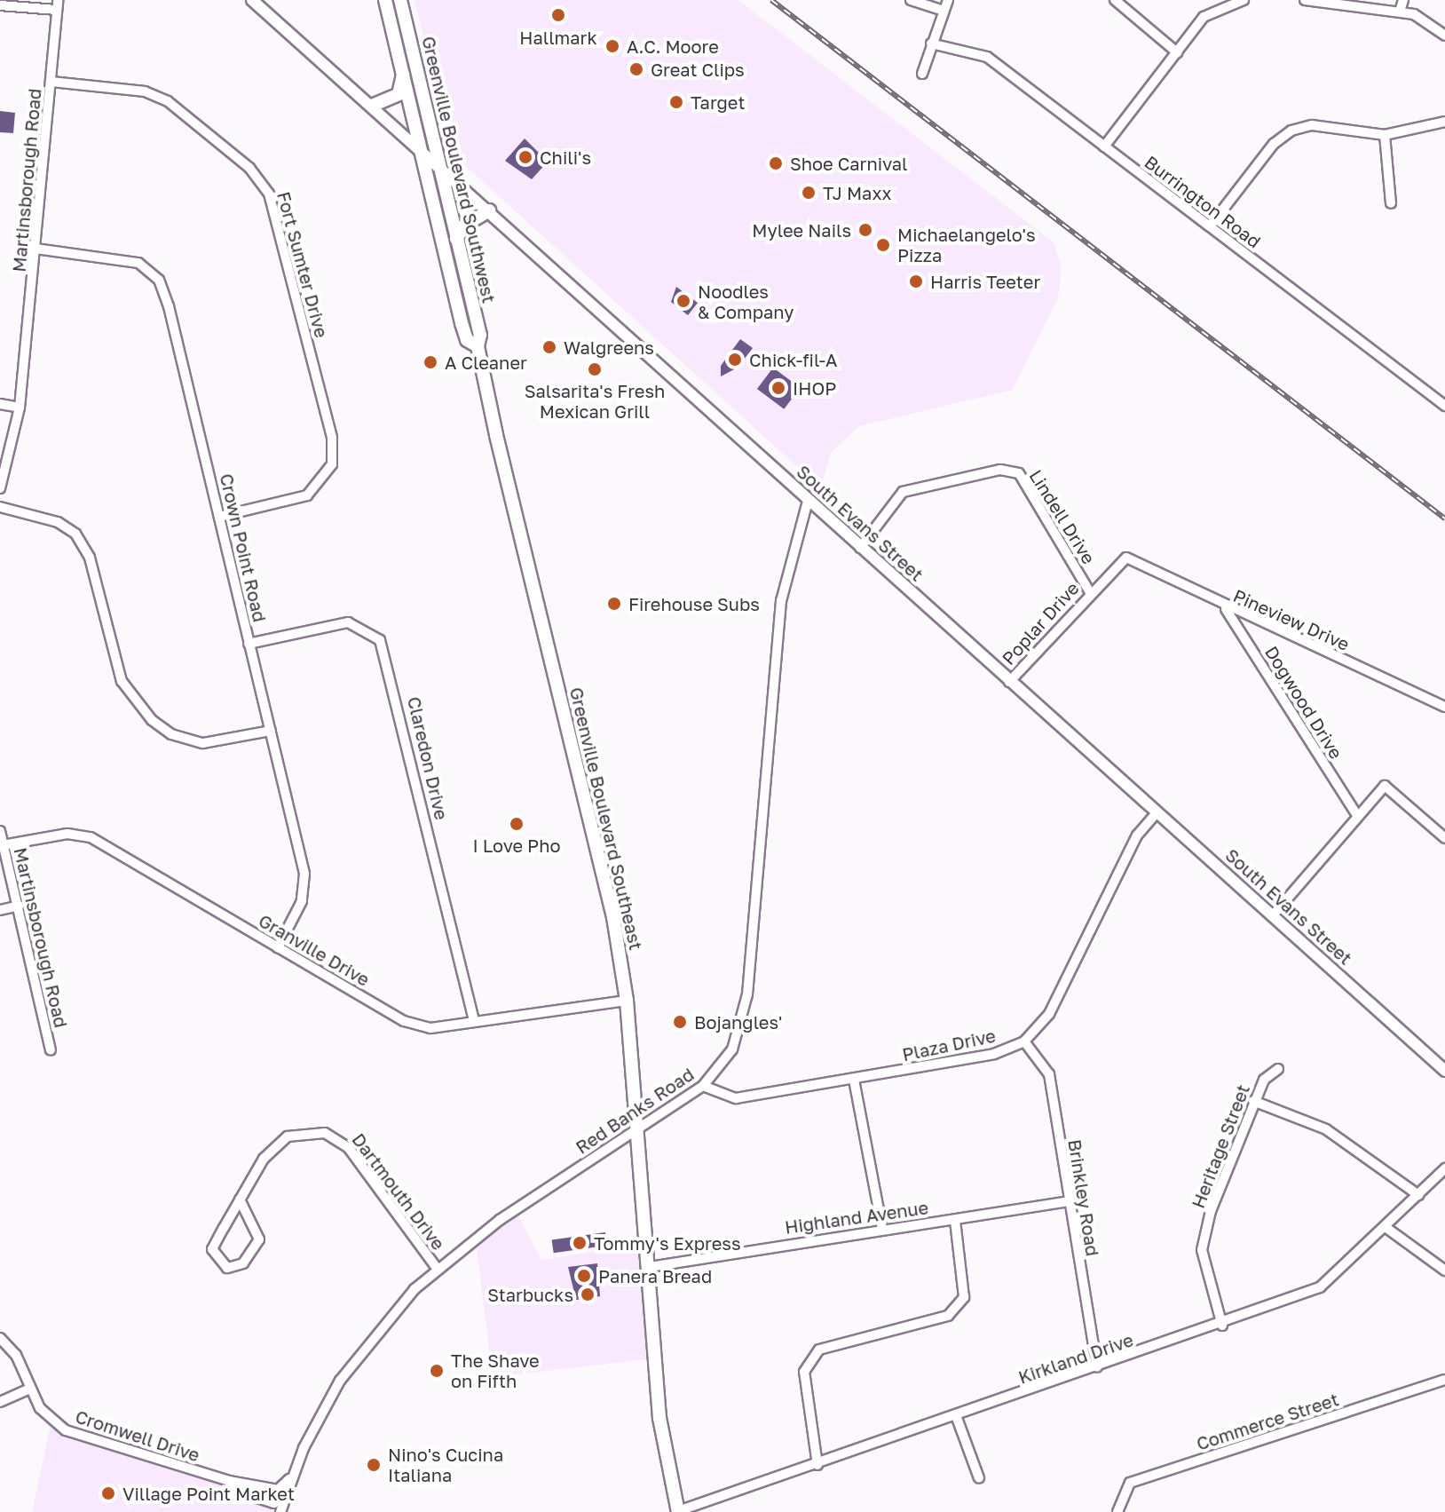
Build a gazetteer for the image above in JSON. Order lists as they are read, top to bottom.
{
  "streets": {
    "highway": ["Greenville Boulevard Southwest", "Greenville Boulevard Southeast"],
    "main road": ["South Evans Street"],
    "street": [
      "Martinsborough Road",
      "Burrington Road",
      "Fort Sumter Drive",
      "Lindell Drive",
      "Crown Point Road",
      "Pineview Drive",
      "Poplar Drive",
      "Dogwood Drive",
      "Claredon Drive",
      "Granville Drive",
      "Plaza Drive",
      "Red Banks Road",
      "Heritage Street",
      "Dartmouth Drive",
      "Brinkley Road",
      "Highland Avenue",
      "Kirkland Drive",
      "Commerce Street",
      "Cromwell Drive"
    ]
  },
  "crossings": [
    ["Greenville Boulevard Southwest", "South Evans Street"],
    ["Greenville Boulevard Southwest", "Greenville Boulevard Southeast"],
    ["Martinsborough Road", "Fort Sumter Drive"],
    ["Martinsborough Road", "Crown Point Road"],
    ["Martinsborough Road", "Granville Drive"],
    ["Fort Sumter Drive", "Crown Point Road"],
    ["Lindell Drive", "South Evans Street"],
    ["Lindell Drive", "Poplar Drive"],
    ["South Evans Street", "Poplar Drive"],
    ["South Evans Street", "Greenville Boulevard Southeast"],
    ["South Evans Street", "Plaza Drive"],
    ["South Evans Street", "Red Banks Road"],
    ["Crown Point Road", "Claredon Drive"],
    ["Crown Point Road", "Granville Drive"],
    ["Pineview Drive", "Poplar Drive"],
    ["Pineview Drive", "Dogwood Drive"],
    ["Claredon Drive", "Granville Drive"],
    ["Greenville Boulevard Southeast", "Granville Drive"],
    ["Greenville Boulevard Southeast", "Red Banks Road"],
    ["Greenville Boulevard Southeast", "Highland Avenue"],
    ["Greenville Boulevard Southeast", "Kirkland Drive"],
    ["Plaza Drive", "Red Banks Road"],
    ["Plaza Drive", "Brinkley Road"],
    ["Red Banks Road", "Dartmouth Drive"],
    ["Red Banks Road", "Cromwell Drive"],
    ["Heritage Street", "Kirkland Drive"],
    ["Brinkley Road", "Highland Avenue"],
    ["Brinkley Road", "Kirkland Drive"]
  ],
  "places": [
    "Hallmark",
    "A.C. Moore",
    "Great Clips",
    "Target",
    "Chili's",
    "Shoe Carnival",
    "TJ Maxx",
    "Mylee Nails",
    "Michaelangelo's Pizza",
    "Harris Teeter",
    "Noodles & Company",
    "Walgreens",
    "Chick-fil-A",
    "A Cleaner",
    "Salsarita's Fresh Mexican Grill",
    "IHOP",
    "Firehouse Subs",
    "I Love Pho",
    "Bojangles'",
    "Tommy's Express",
    "Panera Bread",
    "Starbucks",
    "The Shave on Fifth",
    "Nino's Cucina Italiana",
    "Village Point Market"
  ]
}
